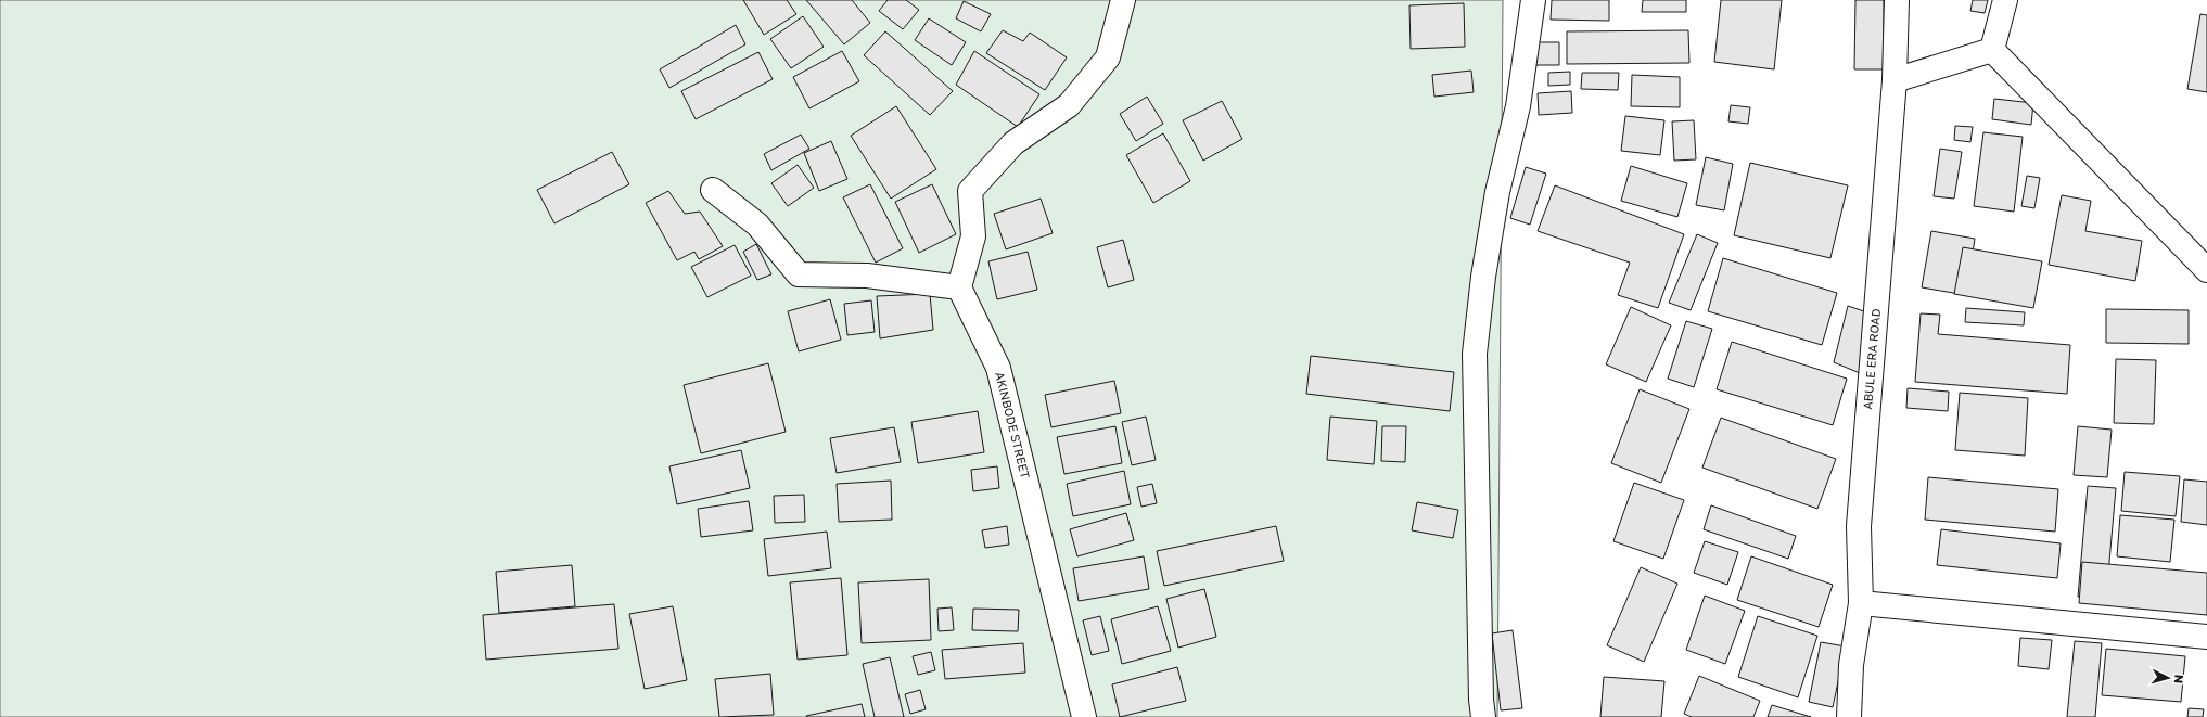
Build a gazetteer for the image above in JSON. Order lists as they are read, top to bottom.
{
  "streets": {
    "street": ["ABULE ERA ROAD", "AKINBODE STREET"]
  },
  "north": "right"
}
